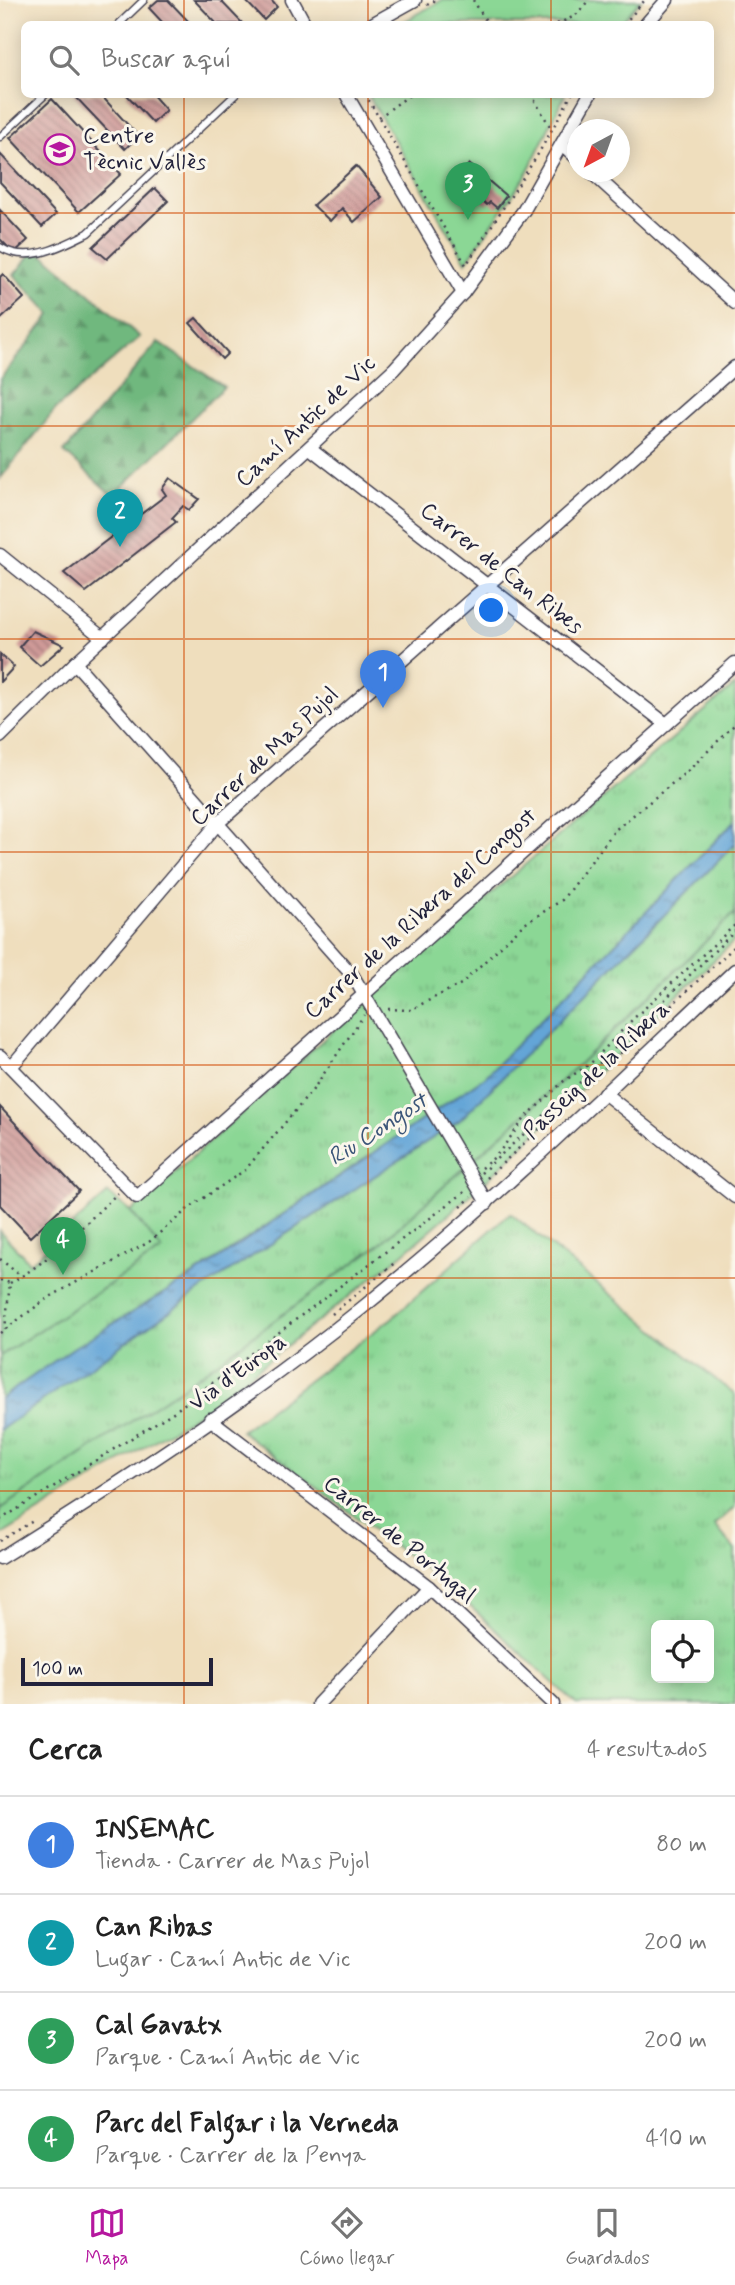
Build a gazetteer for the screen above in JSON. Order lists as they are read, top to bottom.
{
  "streets": {
    "street": [
      "Camí Antic de Vic",
      "Carrer de Can Ribes",
      "Carrer de Mas Pujol",
      "Carrer de la Ribera del Congost",
      "Passeig de la Ribera",
      "Via d'Europa",
      "Carrer de Portugal"
    ]
  },
  "crossings": [
    ["Camí Antic de Vic", "Carrer de Can Ribes"],
    ["Carrer de Can Ribes", "Carrer de Mas Pujol"],
    ["Carrer de Can Ribes", "Carrer de la Ribera del Congost"],
    ["Passeig de la Ribera", "Via d'Europa"],
    ["Via d'Europa", "Carrer de Portugal"]
  ],
  "water": ["Riu Congost"],
  "places": {
    "school or university": ["Centre Tècnic Vallès"]
  },
  "scale_bar": "100 m",
  "north": "bottom left",
  "page": {
    "search": "Buscar aquí",
    "pins": [
      "3",
      "2",
      "1",
      "4"
    ],
    "scale": "100 m",
    "heading": ["Cerca", "4 resultados"],
    "list": [
      {
        "mark": "1",
        "name": "INSEMAC",
        "note": "Tienda · Carrer de Mas Pujol",
        "value": "80 m"
      },
      {
        "mark": "2",
        "name": "Can Ribas",
        "note": "Lugar · Camí Antic de Vic",
        "value": "200 m"
      },
      {
        "mark": "3",
        "name": "Cal Gavatx",
        "note": "Parque · Camí Antic de Vic",
        "value": "200 m"
      },
      {
        "mark": "4",
        "name": "Parc del Falgar i la Verneda",
        "note": "Parque · Carrer de la Penya",
        "value": "410 m"
      }
    ],
    "nav": ["Mapa", "Cómo llegar", "Guardados"]
  }
}
